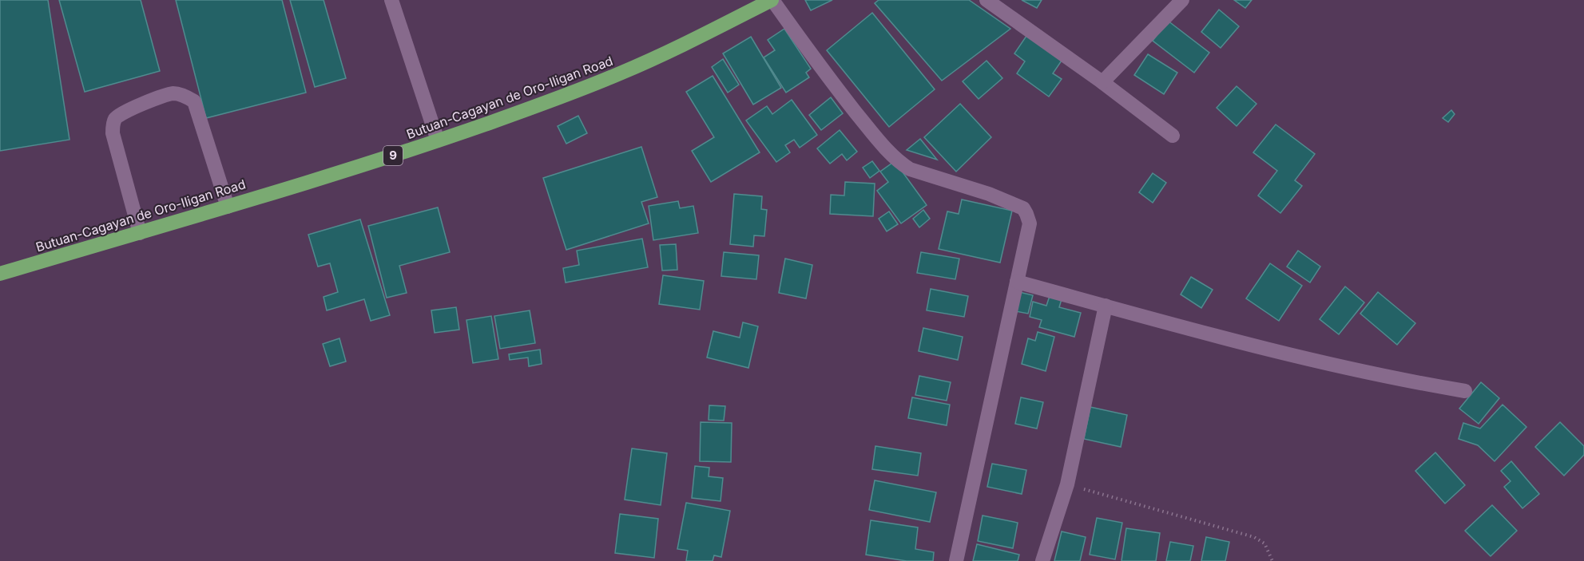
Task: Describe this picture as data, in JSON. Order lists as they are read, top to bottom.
{
  "streets": {
    "highway": ["Butuan-Cagayan de Oro-Iligan Road", "9"]
  }
}
